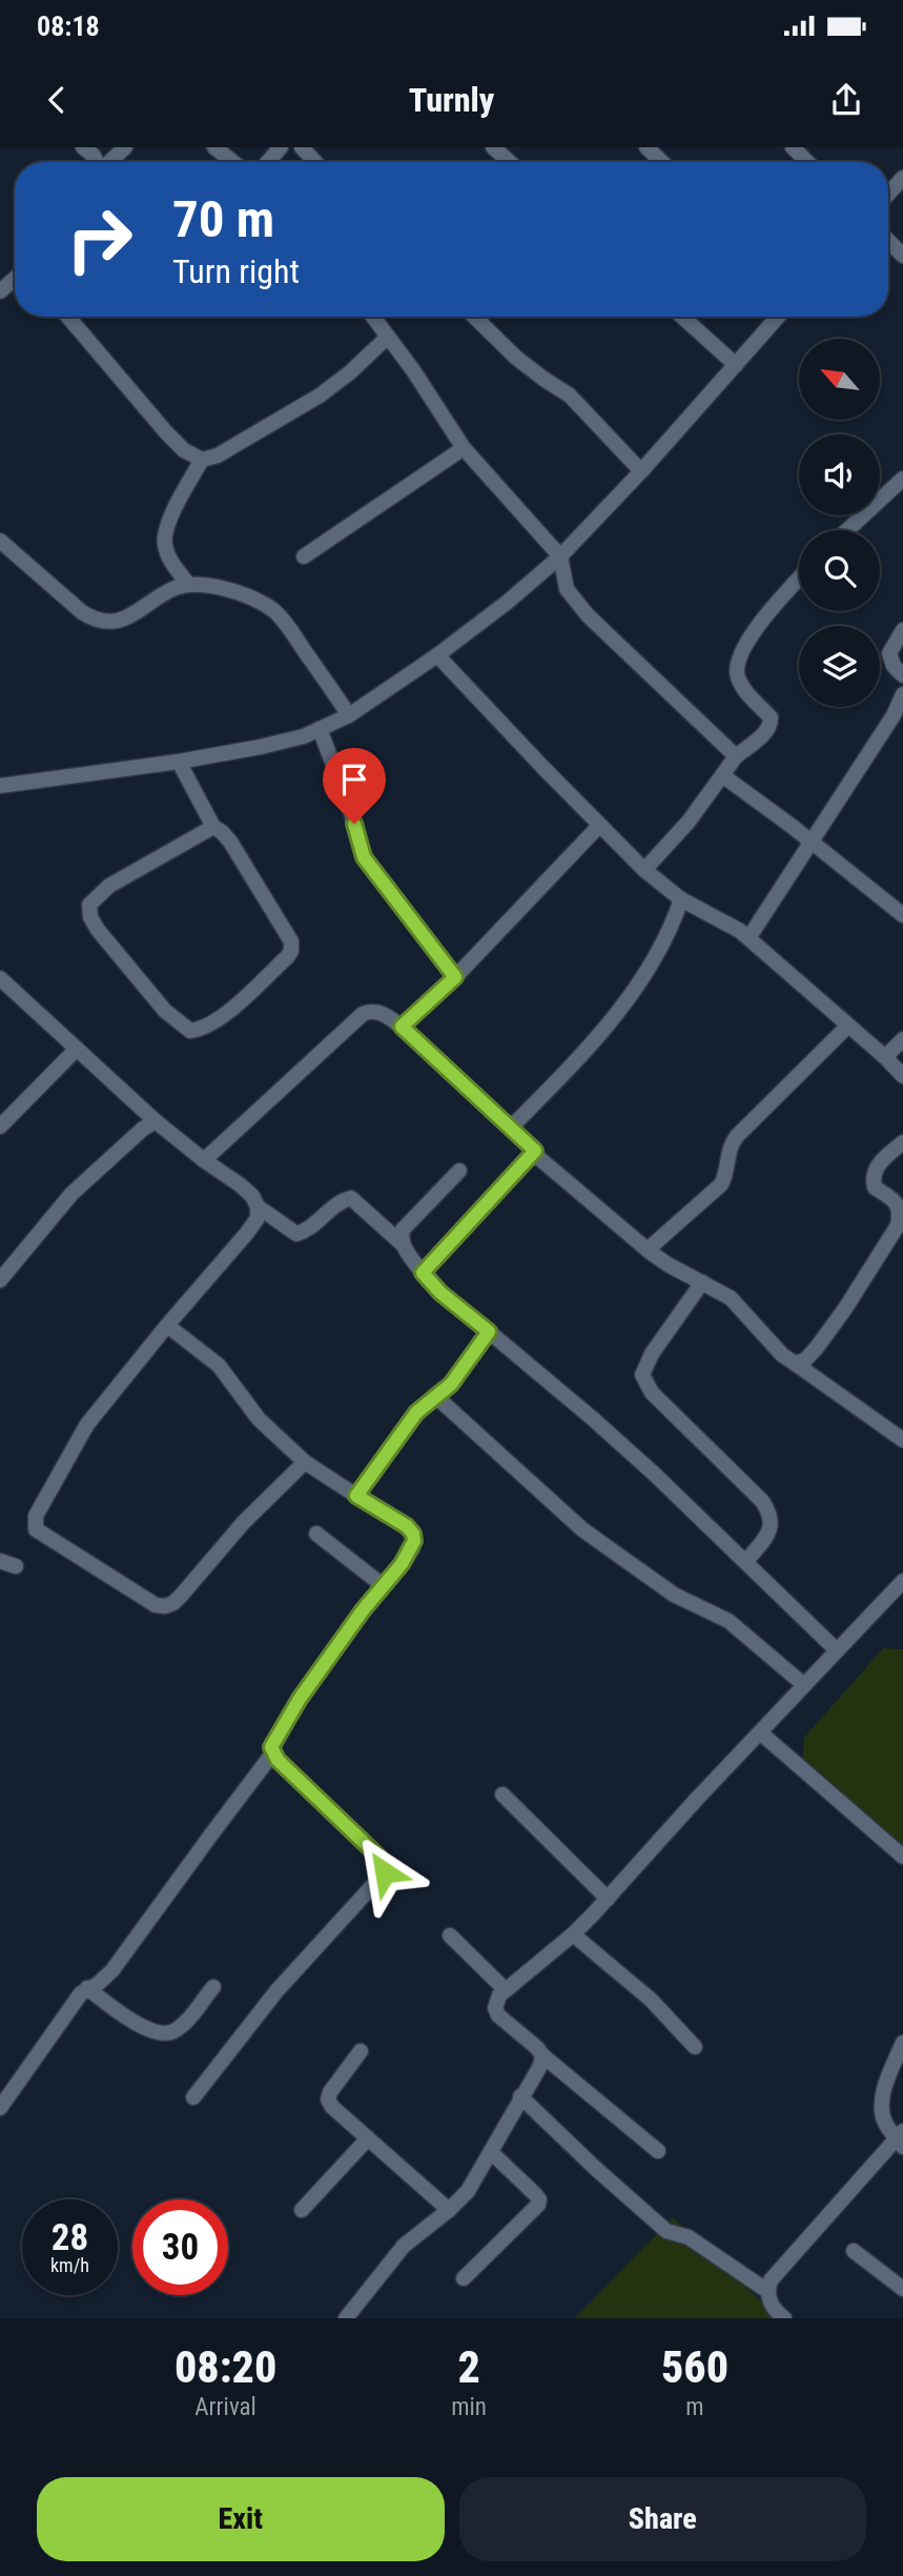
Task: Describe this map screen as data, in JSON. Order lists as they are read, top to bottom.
{
  "north": "top left",
  "page": {
    "status": "08:18",
    "header": "Turnly",
    "turn": ["70 m", "Turn right"],
    "speed": "28 km/h",
    "limit": "30",
    "eta": [
      "08:20",
      "Arrival",
      "2",
      "min",
      "560",
      "m"
    ],
    "buttons": ["Exit", "Share"]
  }
}
